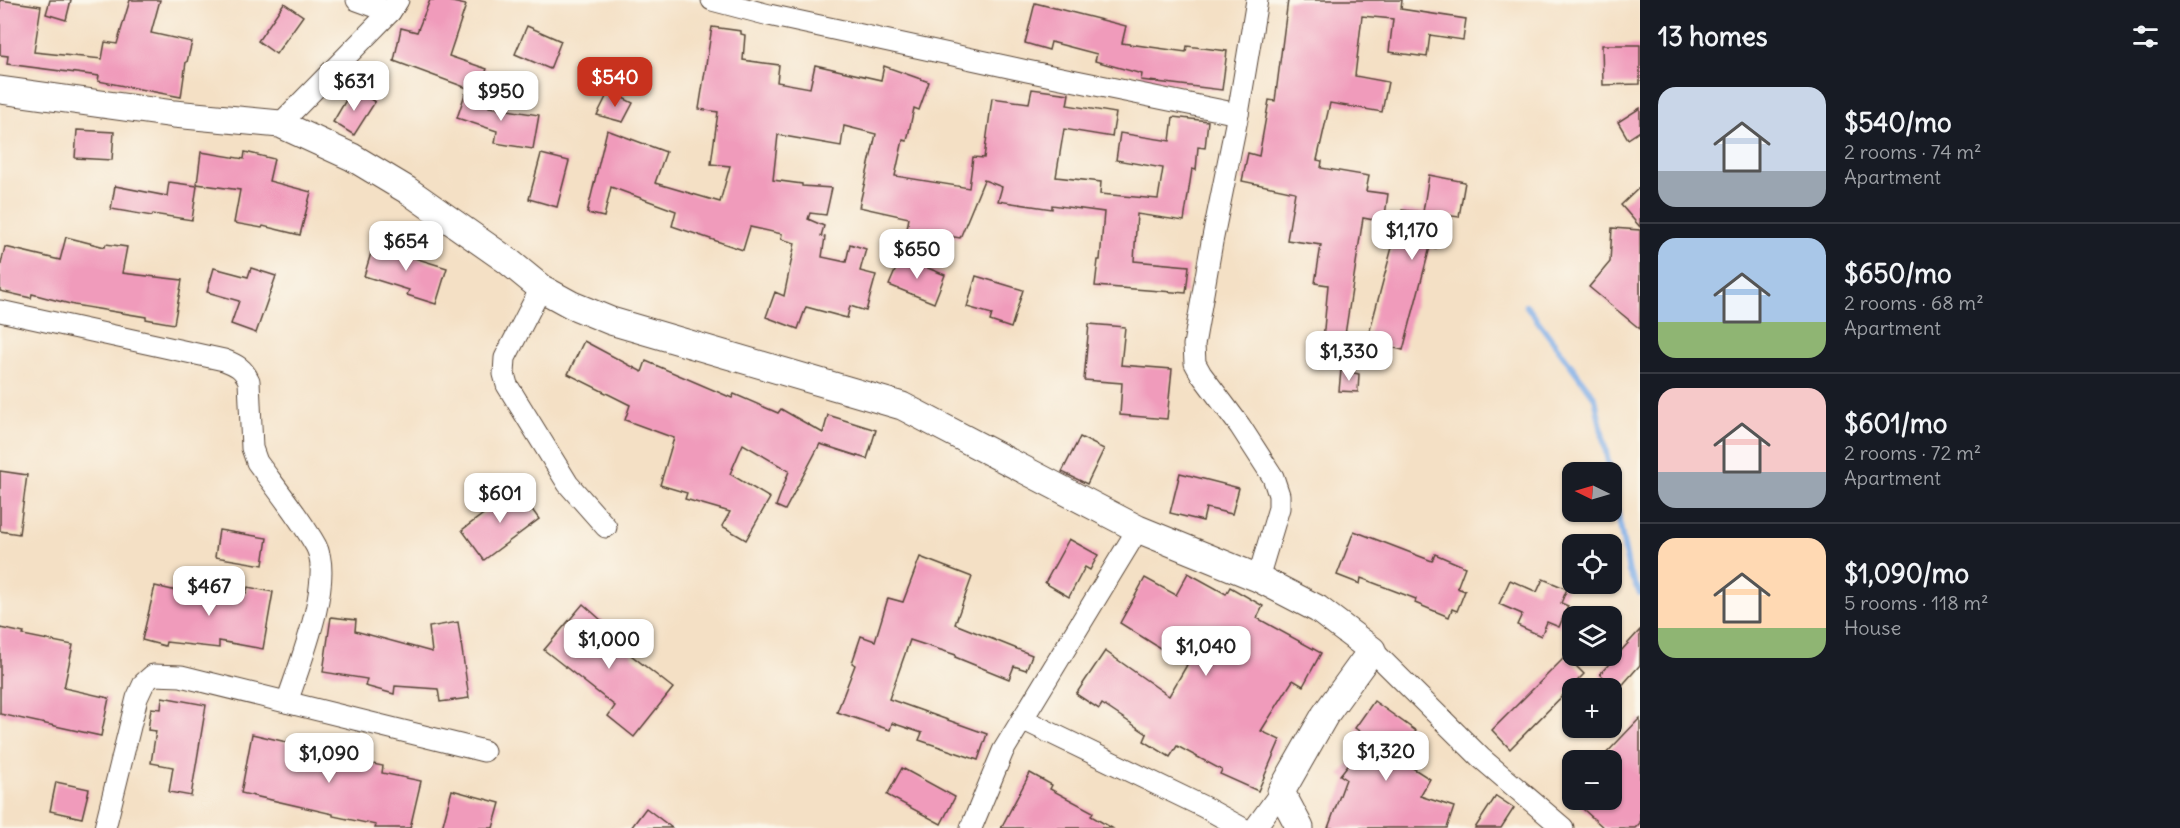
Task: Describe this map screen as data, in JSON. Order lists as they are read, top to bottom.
{
  "north": "left",
  "page": {
    "heading": "13 homes",
    "price": [
      "$540",
      "$631",
      "$950",
      "$1,170",
      "$654",
      "$650",
      "$1,330",
      "$601",
      "$467",
      "$1,000",
      "$1,040",
      "$1,320",
      "$1,090"
    ],
    "list": [
      {
        "name": "$540/mo",
        "note": "2 rooms · 74 m² · Apartment"
      },
      {
        "name": "$650/mo",
        "note": "2 rooms · 68 m² · Apartment"
      },
      {
        "name": "$601/mo",
        "note": "2 rooms · 72 m² · Apartment"
      },
      {
        "name": "$1,090/mo",
        "note": "5 rooms · 118 m² · House"
      }
    ],
    "map_buttons": ["+", "−"]
  }
}
